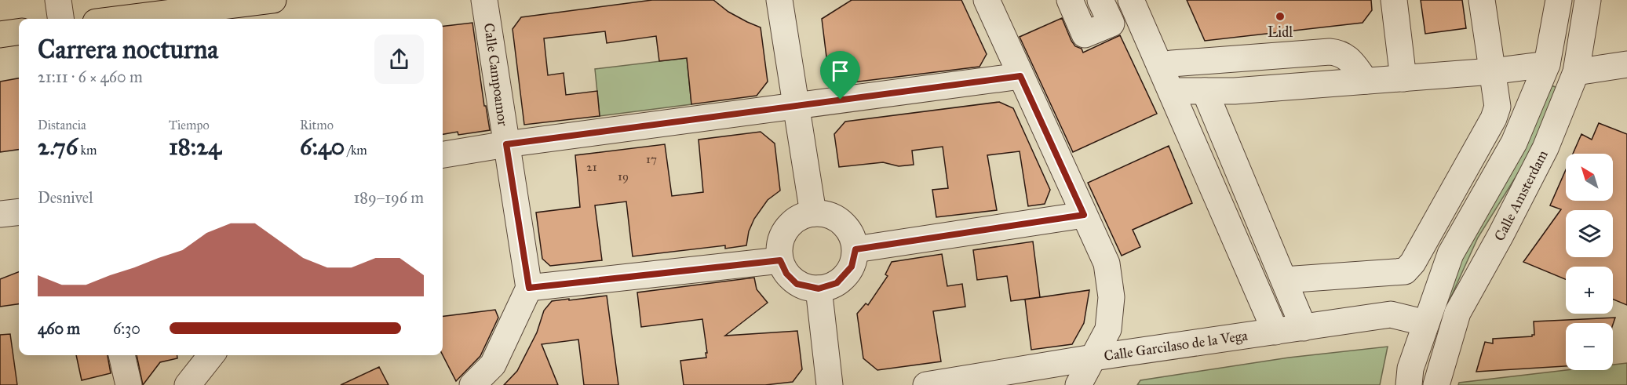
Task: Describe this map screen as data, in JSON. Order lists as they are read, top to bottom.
{
  "streets": {
    "street": ["Calle Campoamor", "Calle Amsterdam", "Calle Garcilaso de la Vega"]
  },
  "places": ["Lidl"],
  "house_numbers": ["17", "21", "19"],
  "north": "top left",
  "page": {
    "heading": ["Carrera nocturna", "21:11 · 6 × 460 m"],
    "stats": [
      ["Distancia", "2.76 km"],
      ["Tiempo", "18:24"],
      ["Ritmo", "6:40 /km"]
    ],
    "map_buttons": ["+", "−"],
    "chart": ["Desnivel", "189–196 m"],
    "list": [
      {
        "name": "460 m",
        "note": "6:30"
      }
    ]
  }
}
